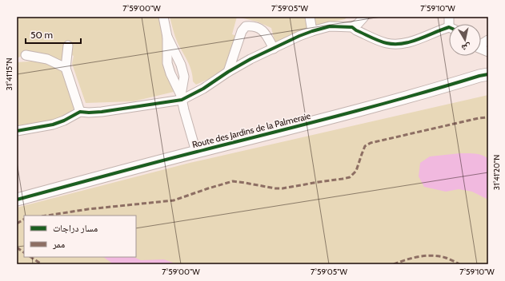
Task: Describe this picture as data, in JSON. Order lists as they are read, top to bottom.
{
  "streets": {
    "street": ["Route des Jardins de la Palmeraie"]
  },
  "legend": ["مسار دراجات", "ممر"],
  "scale_bar": "50 m",
  "north": "bottom",
  "coordinates": [
    "7°59'00\"W",
    "7°59'05\"W",
    "7°59'10\"W",
    "31°41'15\"N",
    "31°41'20\"N"
  ]
}
